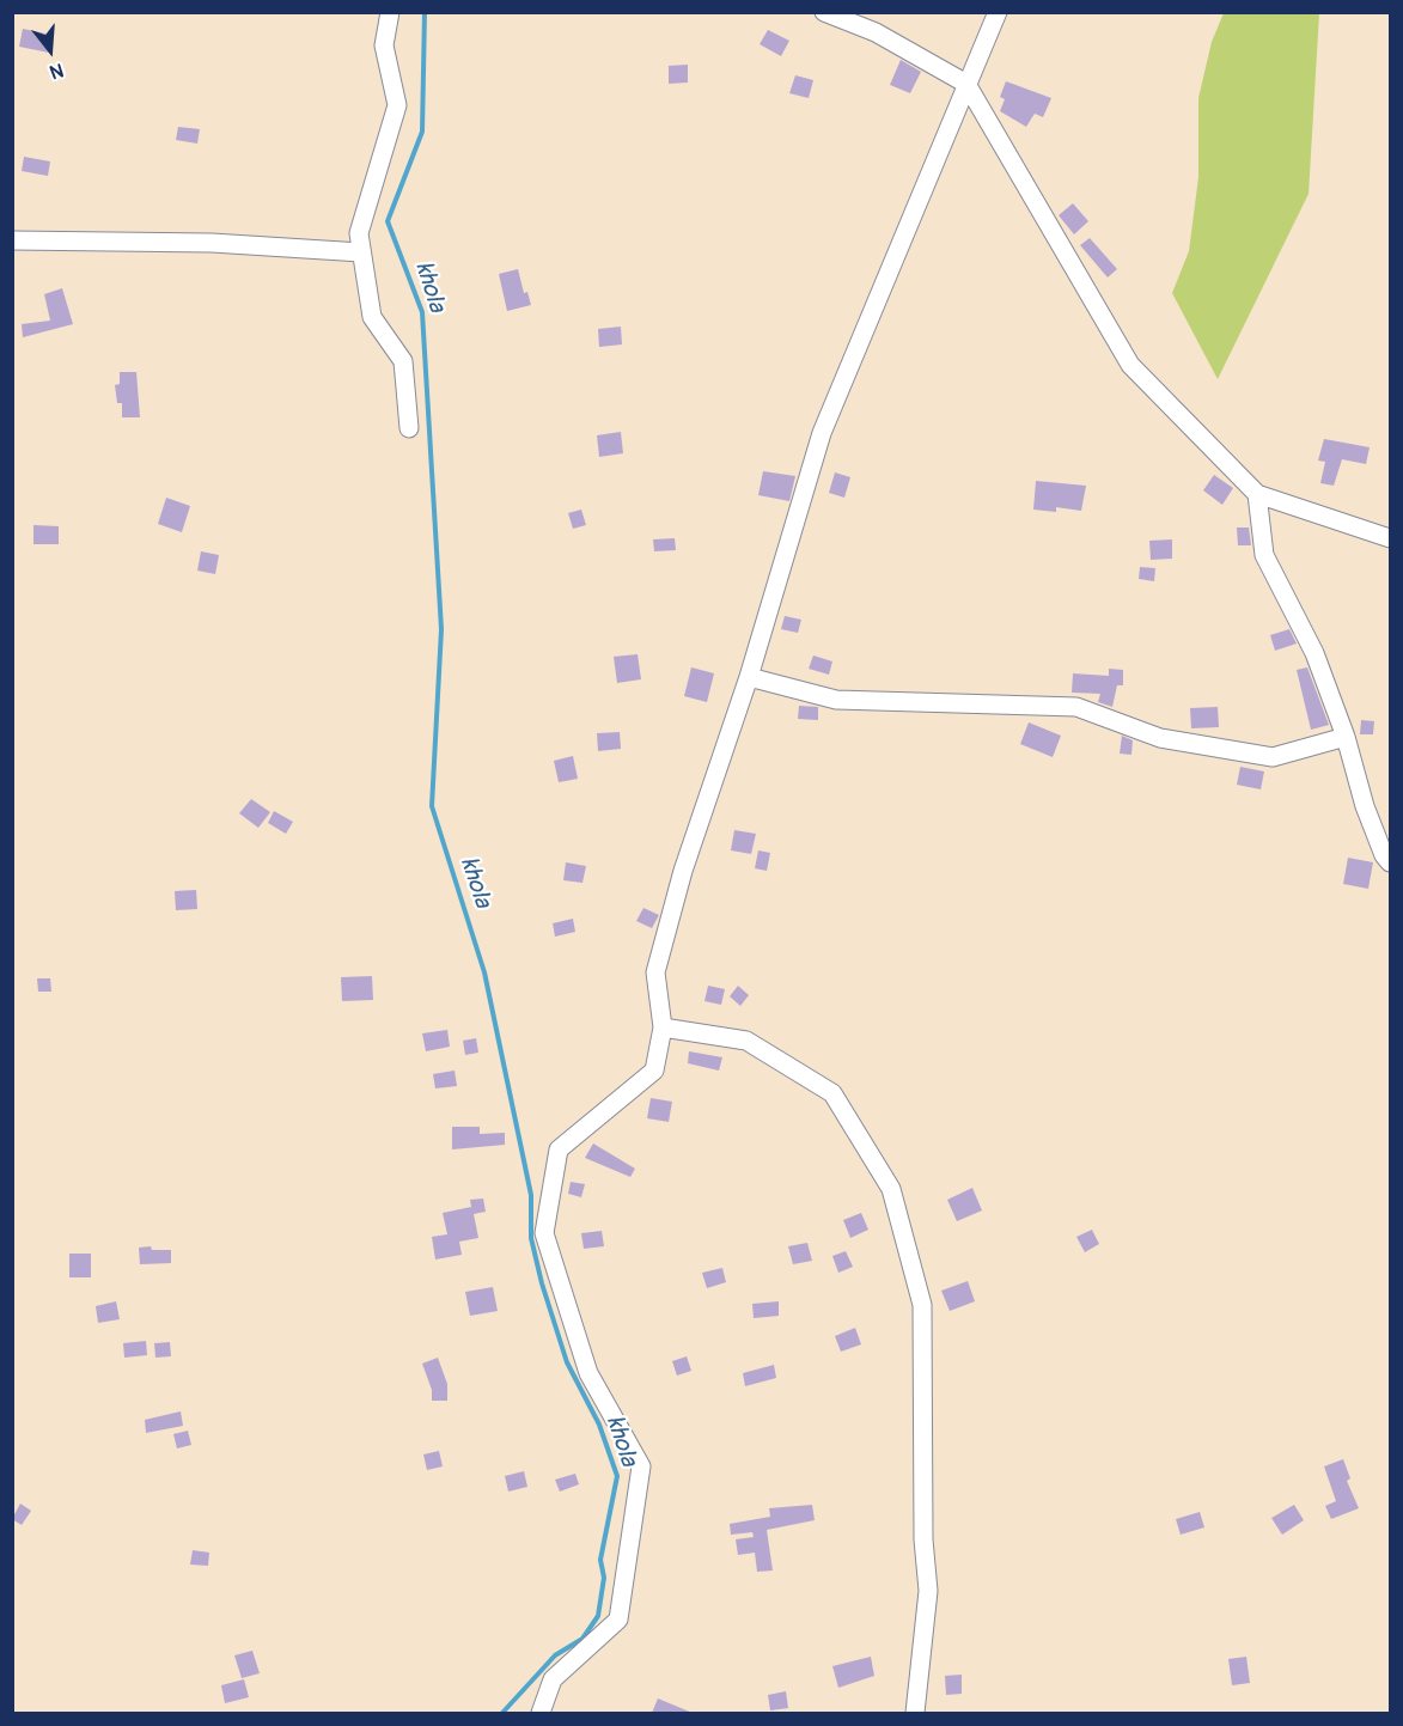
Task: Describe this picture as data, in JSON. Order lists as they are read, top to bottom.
{
  "water": ["khola"],
  "north": "bottom"
}
